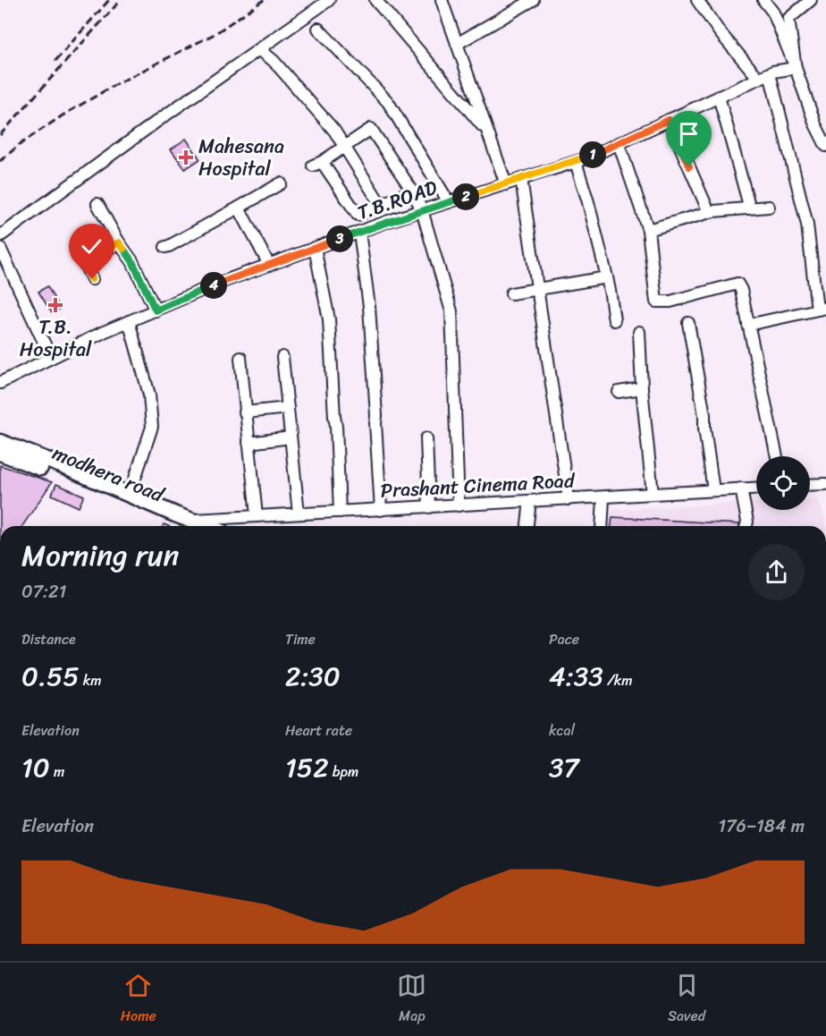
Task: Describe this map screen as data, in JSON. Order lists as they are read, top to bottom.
{
  "streets": {
    "main road": ["modhera road"],
    "street": ["T.B.ROAD", "Prashant Cinema Road"]
  },
  "places": {
    "health": ["Mahesana Hospital", "T.B. Hospital"]
  },
  "page": {
    "pins": [
      "1",
      "2",
      "3",
      "4"
    ],
    "heading": ["Morning run", "07:21"],
    "stats": [
      ["Distance", "0.55 km"],
      ["Time", "2:30"],
      ["Pace", "4:33 /km"],
      ["Elevation", "10 m"],
      ["Heart rate", "152 bpm"],
      ["kcal", "37"]
    ],
    "chart": ["Elevation", "176–184 m"],
    "tabs": ["Home", "Map", "Saved"]
  }
}
